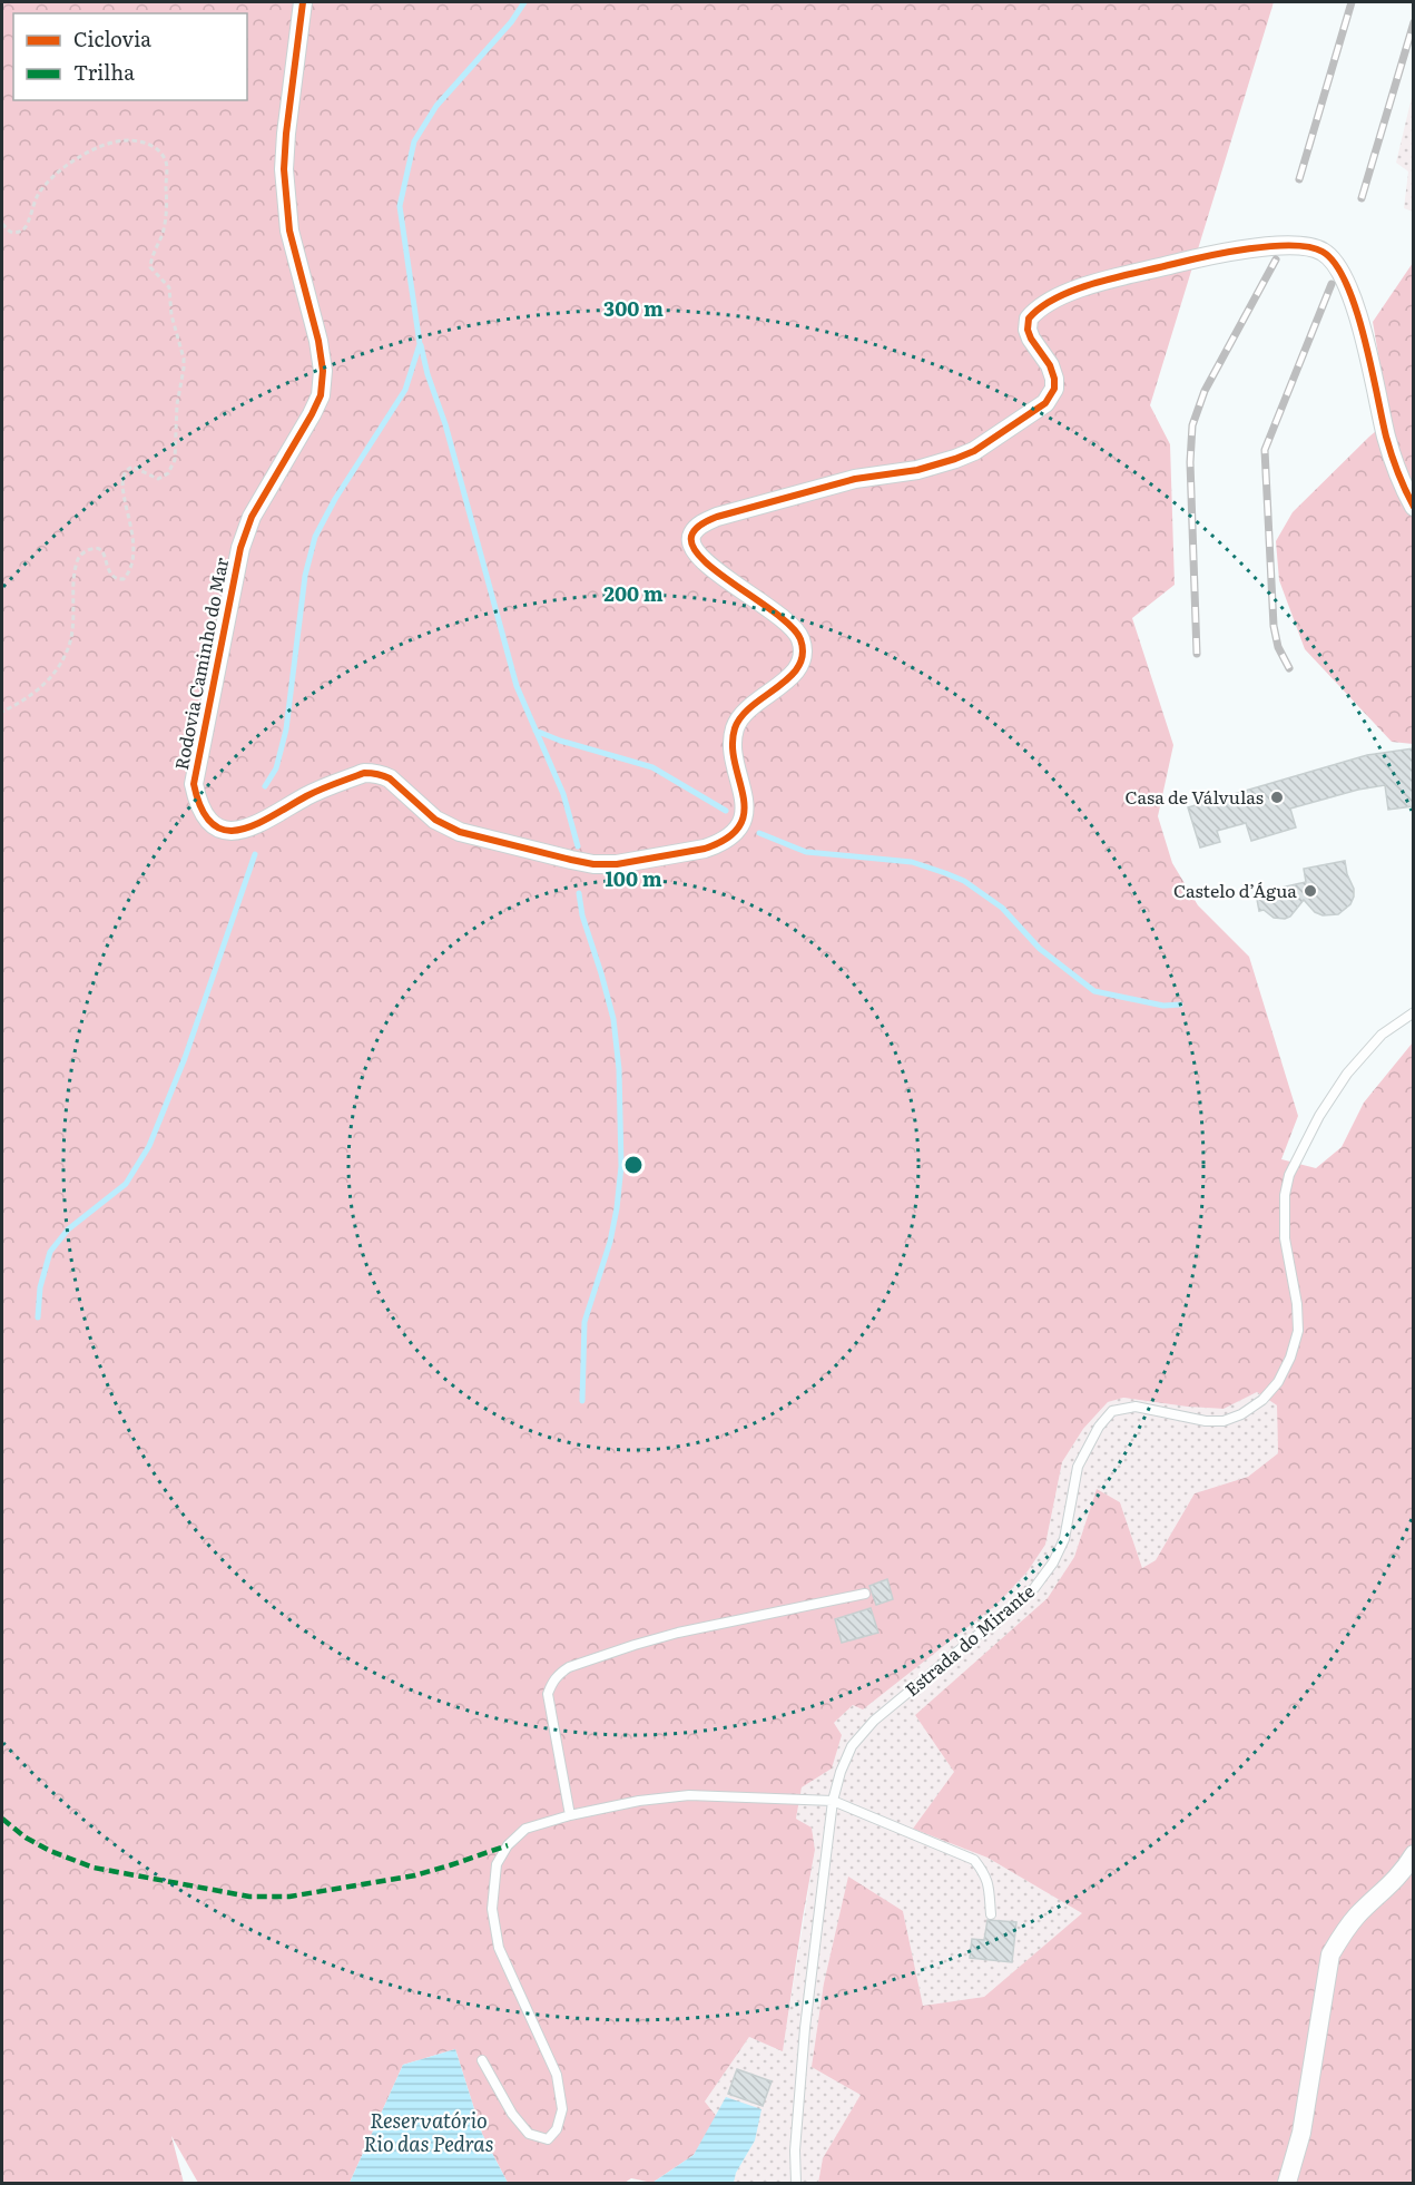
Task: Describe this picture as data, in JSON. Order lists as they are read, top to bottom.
{
  "streets": {
    "street": ["Rodovia Caminho do Mar"],
    "lane": ["Estrada do Mirante"]
  },
  "water": ["Reservatório Rio das Pedras"],
  "places": ["Casa de Válvulas", "Castelo d’Água"],
  "legend": ["Ciclovia", "Trilha"],
  "rings": ["300 m", "200 m", "100 m"]
}
